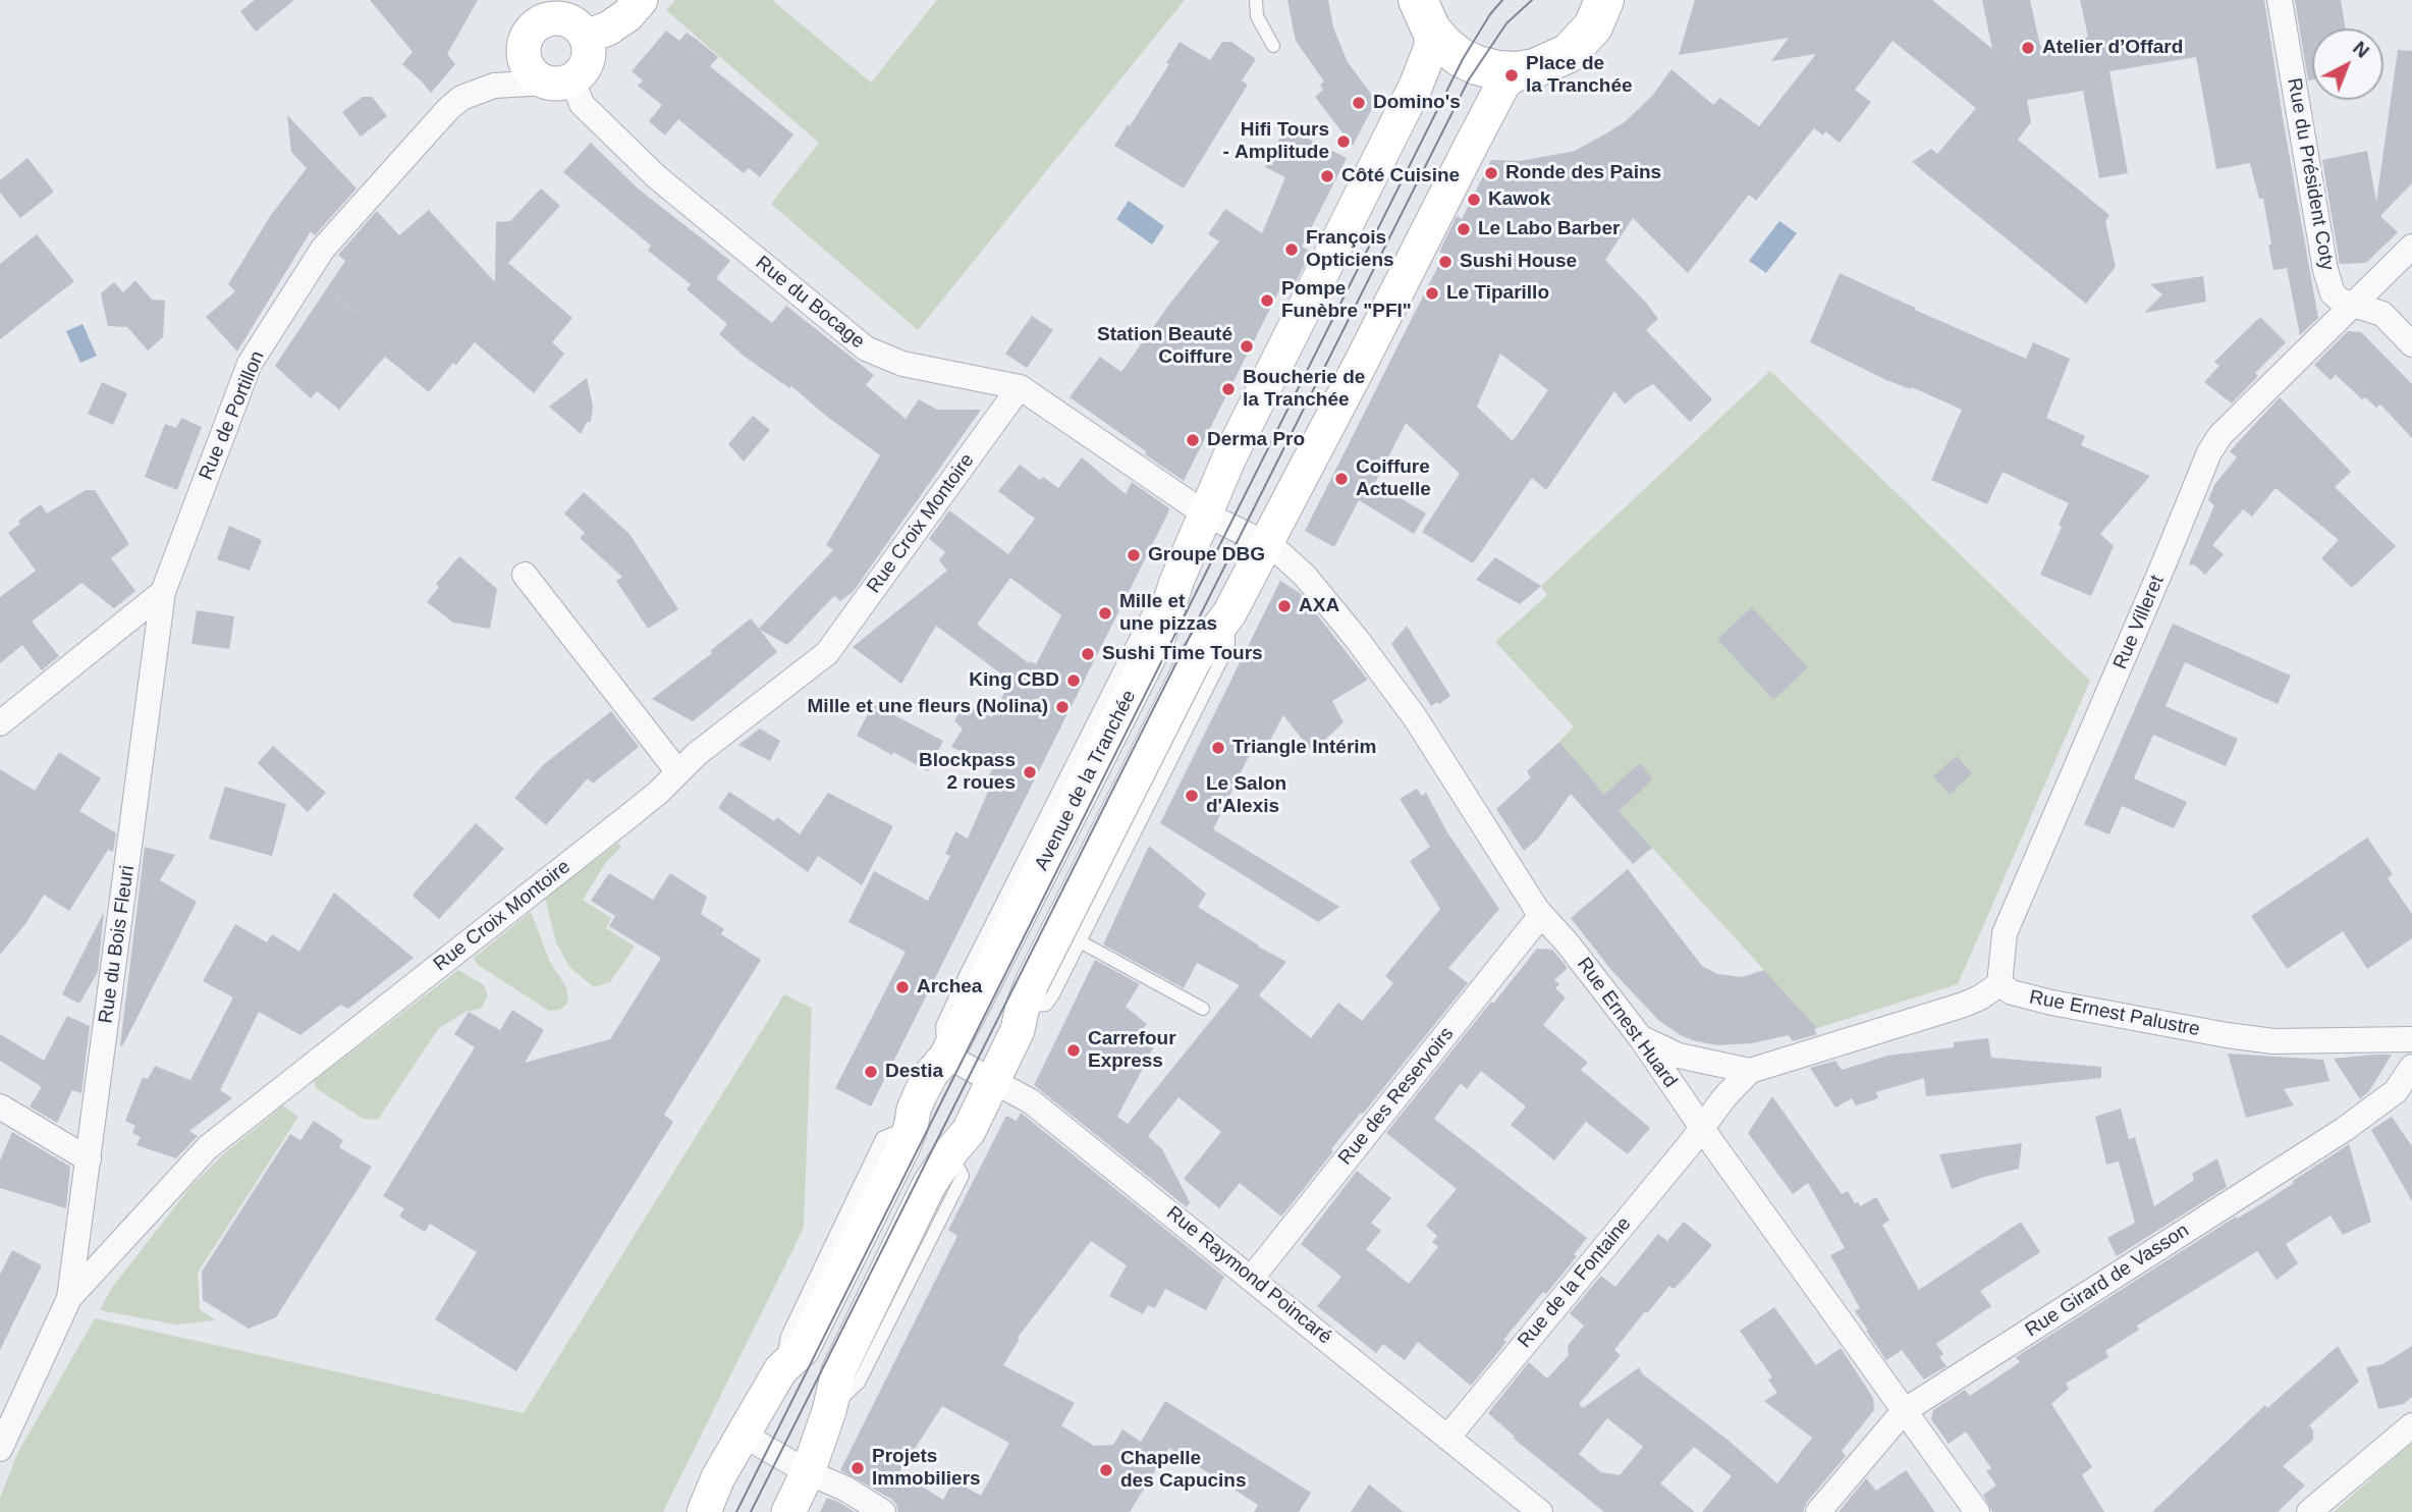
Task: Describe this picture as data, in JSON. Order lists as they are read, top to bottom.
{
  "streets": {
    "main road": ["Avenue de la Tranchée"],
    "street": [
      "Rue du Président Coty",
      "Rue du Bocage",
      "Rue de Portillon",
      "Rue Croix Montoire",
      "Rue Villeret",
      "Rue du Bois Fleuri",
      "Rue Ernest Palustre",
      "Rue Ernest Huard",
      "Rue des Reservoirs",
      "Rue Raymond Poincaré",
      "Rue Girard de Vasson",
      "Rue de la Fontaine"
    ]
  },
  "crossings": [
    ["Rue du Président Coty", "Rue Villeret"],
    ["Rue du Bocage", "Rue de Portillon"],
    ["Rue du Bocage", "Rue Croix Montoire"],
    ["Rue du Bocage", "Avenue de la Tranchée"],
    ["Rue du Bocage", "Rue Ernest Huard"],
    ["Rue de Portillon", "Rue du Bois Fleuri"],
    ["Rue Croix Montoire", "Rue du Bois Fleuri"],
    ["Rue Villeret", "Rue Ernest Palustre"],
    ["Avenue de la Tranchée", "Rue Raymond Poincaré"],
    ["Rue Ernest Huard", "Rue des Reservoirs"],
    ["Rue Ernest Huard", "Rue Girard de Vasson"],
    ["Rue Ernest Huard", "Rue de la Fontaine"],
    ["Rue des Reservoirs", "Rue Raymond Poincaré"],
    ["Rue Raymond Poincaré", "Rue de la Fontaine"]
  ],
  "places": [
    "Atelier d’Offard",
    "Place de la Tranchée",
    "Domino's",
    "Hifi Tours - Amplitude",
    "Ronde des Pains",
    "Côté Cuisine",
    "Kawok",
    "Le Labo Barber",
    "François Opticiens",
    "Sushi House",
    "Le Tiparillo",
    "Pompe Funèbre \"PFI\"",
    "Station Beauté Coiffure",
    "Boucherie de la Tranchée",
    "Derma Pro",
    "Coiffure Actuelle",
    "Groupe DBG",
    "AXA",
    "Mille et une pizzas",
    "Sushi Time Tours",
    "King CBD",
    "Mille et une fleurs (Nolina)",
    "Triangle Intérim",
    "Blockpass 2 roues",
    "Le Salon d'Alexis",
    "Archea",
    "Carrefour Express",
    "Destia",
    "Projets Immobiliers",
    "Chapelle des Capucins"
  ],
  "north": "top right"
}
